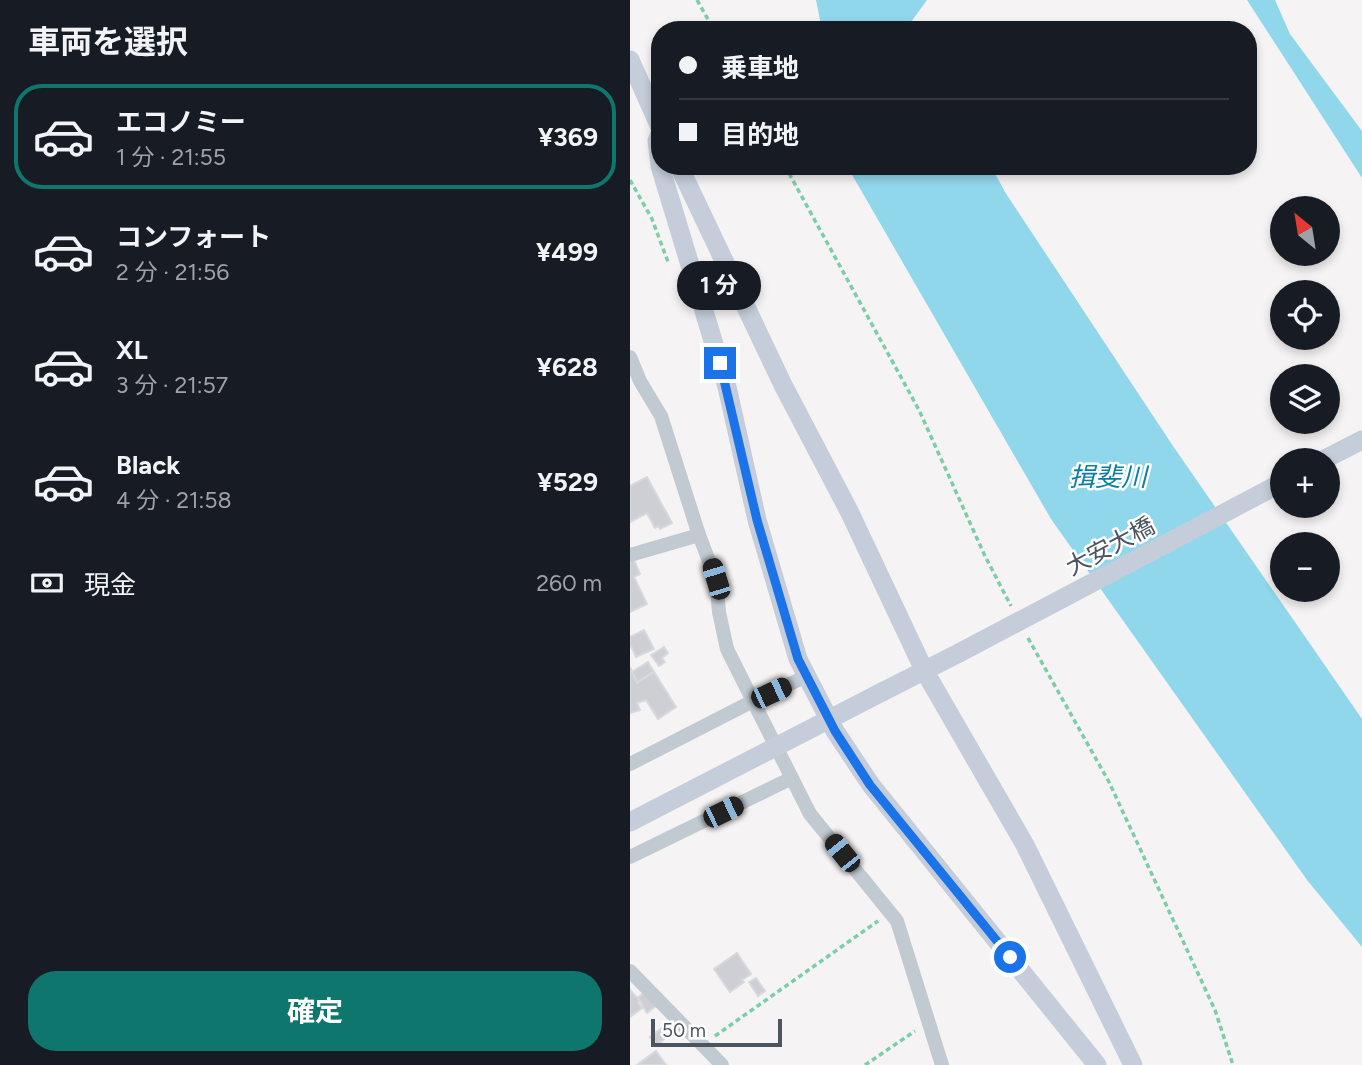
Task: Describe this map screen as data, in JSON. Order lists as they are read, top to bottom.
{
  "streets": {
    "main road": ["大安大橋"]
  },
  "water": ["揖斐川"],
  "scale_bar": "50 m",
  "north": "top left",
  "page": {
    "heading": "車両を選択",
    "banner": ["乗車地", "目的地"],
    "list": [
      {
        "name": "エコノミー",
        "note": "1 分 · 21:55",
        "value": "¥369"
      },
      {
        "name": "コンフォート",
        "note": "2 分 · 21:56",
        "value": "¥499"
      },
      {
        "name": "XL",
        "note": "3 分 · 21:57",
        "value": "¥628"
      },
      {
        "name": "Black",
        "note": "4 分 · 21:58",
        "value": "¥529"
      }
    ],
    "map_buttons": ["+", "−"],
    "bubble": "1 分",
    "pay": ["現金", "260 m"],
    "buttons": "確定",
    "scale": "50 m"
  }
}
